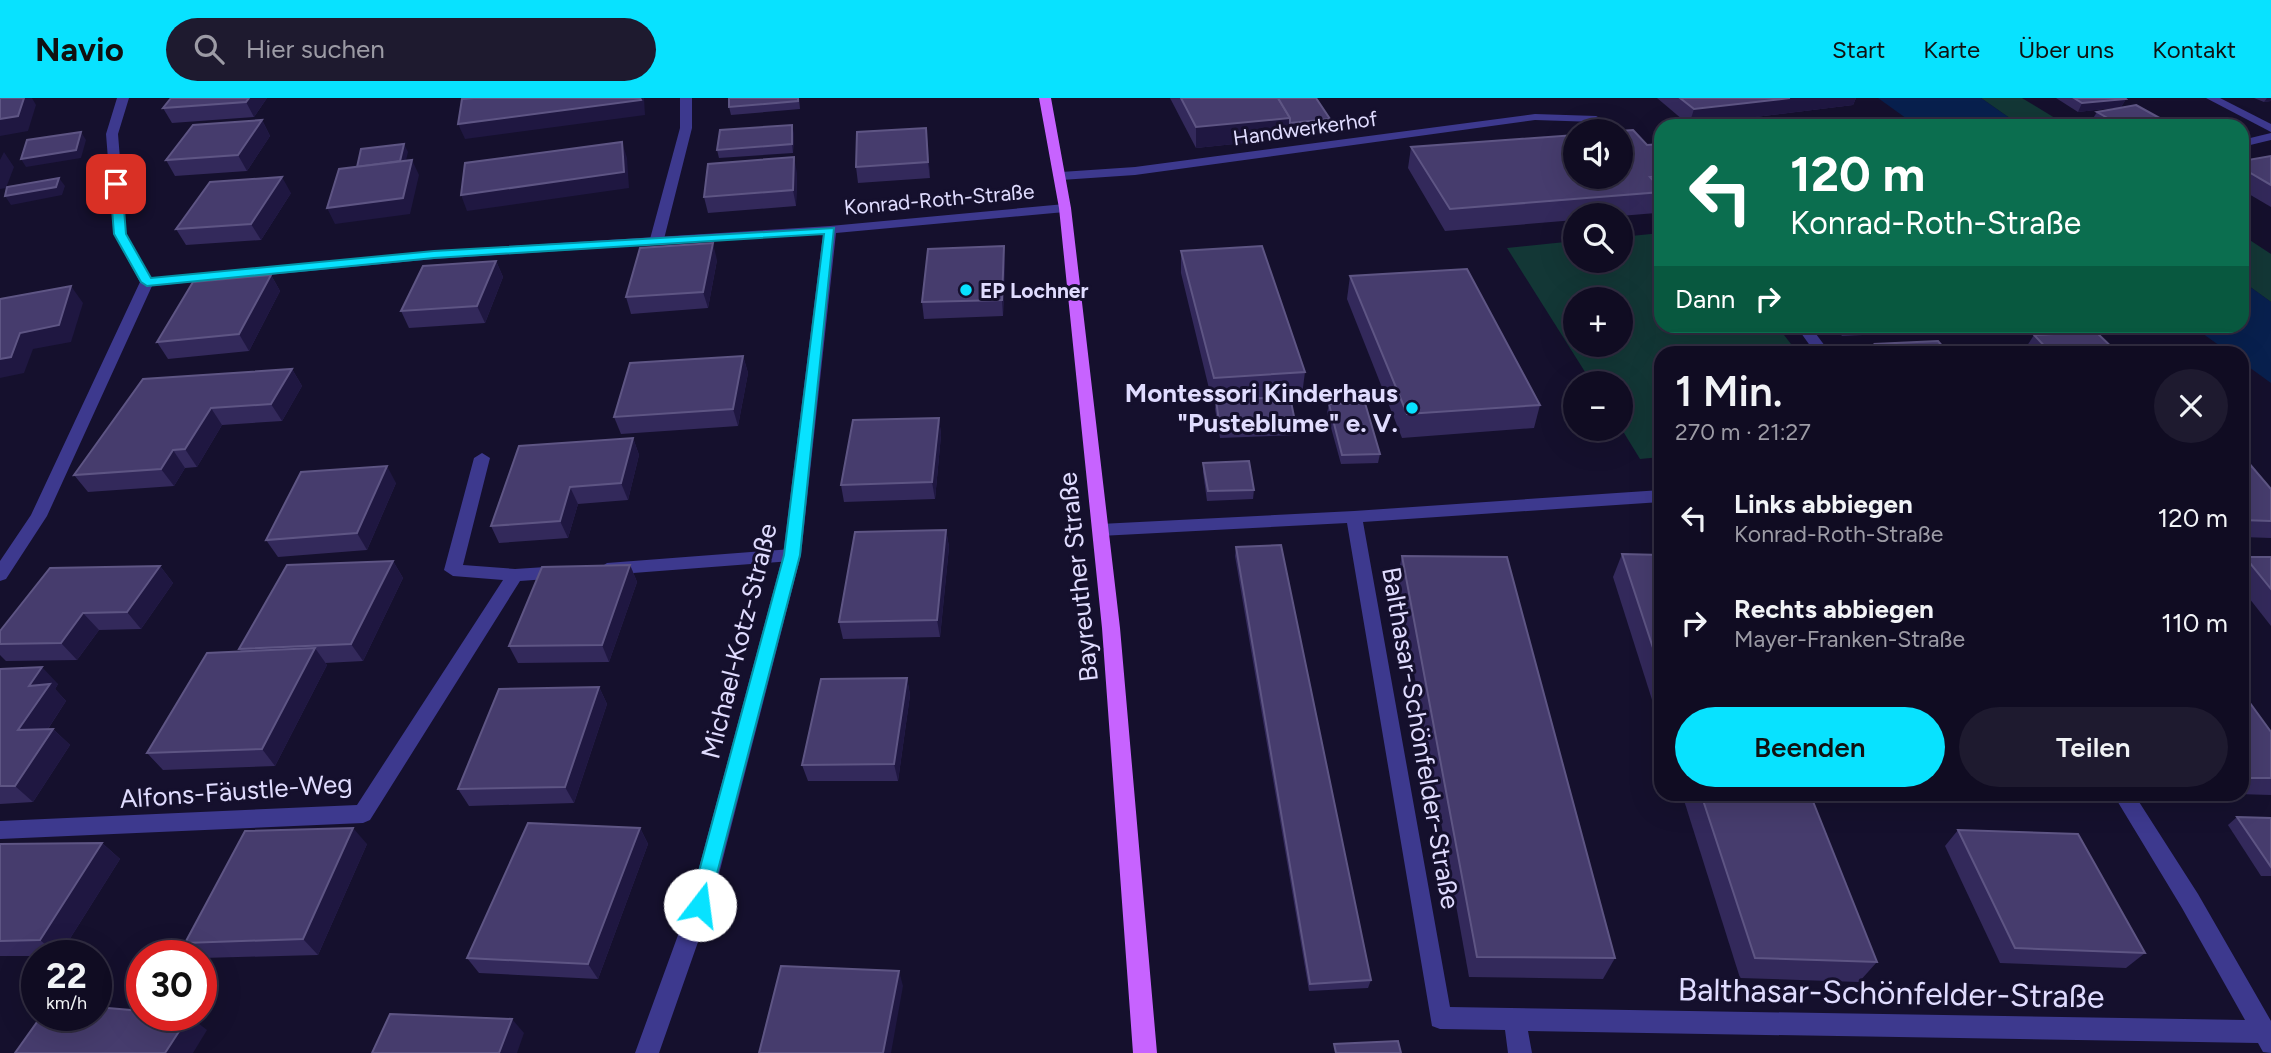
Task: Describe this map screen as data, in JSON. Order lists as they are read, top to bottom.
{
  "streets": {
    "main road": ["Bayreuther Straße"],
    "street": [
      "Handwerkerhof",
      "Konrad-Roth-Straße",
      "Michael-Kotz-Straße",
      "Balthasar-Schönfelder-Straße",
      "Alfons-Fäustle-Weg"
    ]
  },
  "crossings": [
    ["Handwerkerhof", "Bayreuther Straße"],
    ["Konrad-Roth-Straße", "Bayreuther Straße"],
    ["Konrad-Roth-Straße", "Michael-Kotz-Straße"]
  ],
  "places": ["EP Lochner", "Montessori Kinderhaus \"Pusteblume\" e. V."],
  "page": {
    "header": "Navio",
    "search": "Hier suchen",
    "nav": [
      "Start",
      "Karte",
      "Über uns",
      "Kontakt"
    ],
    "map_buttons": ["+", "−"],
    "turn": ["120 m", "Konrad-Roth-Straße"],
    "then": "Dann",
    "heading": ["1 Min.", "270 m · 21:27"],
    "list": [
      {
        "name": "Links abbiegen",
        "note": "Konrad-Roth-Straße",
        "value": "120 m"
      },
      {
        "name": "Rechts abbiegen",
        "note": "Mayer-Franken-Straße",
        "value": "110 m"
      }
    ],
    "buttons": ["Beenden", "Teilen"],
    "speed": "22 km/h",
    "limit": "30"
  }
}
